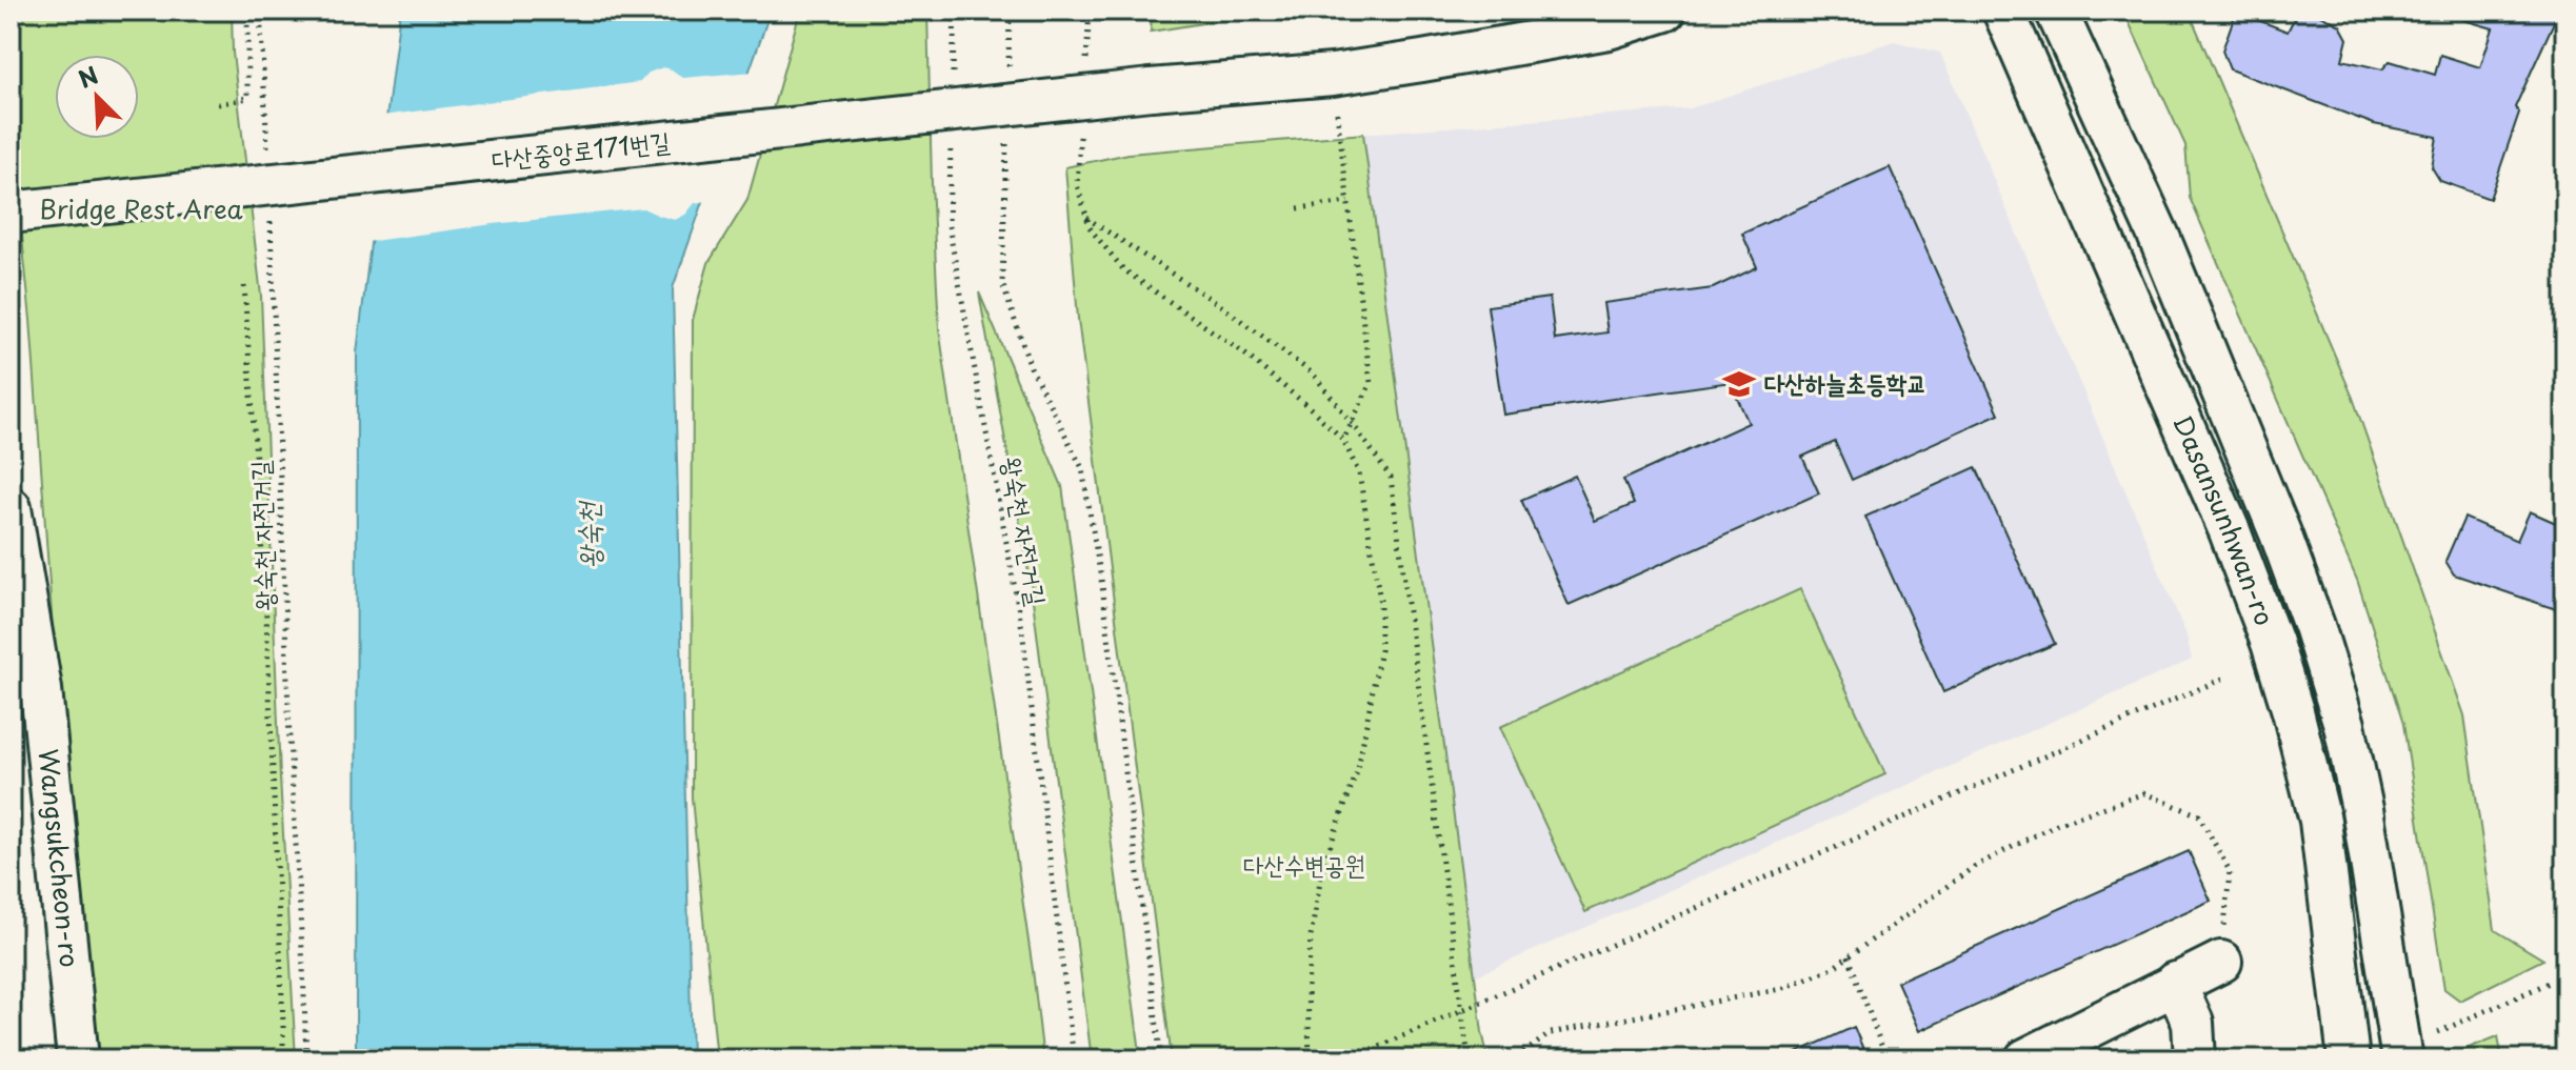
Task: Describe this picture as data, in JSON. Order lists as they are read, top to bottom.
{
  "streets": {
    "street": ["다산중앙로171번길", "Dasansunhwan-ro", "Wangsukcheon-ro"],
    "path": ["왕숙천 자전거길"]
  },
  "water": ["왕숙천"],
  "parks": ["Bridge Rest Area", "다산수변공원"],
  "places": {
    "school or university": ["다산하늘초등학교"]
  },
  "north": "top left"
}
